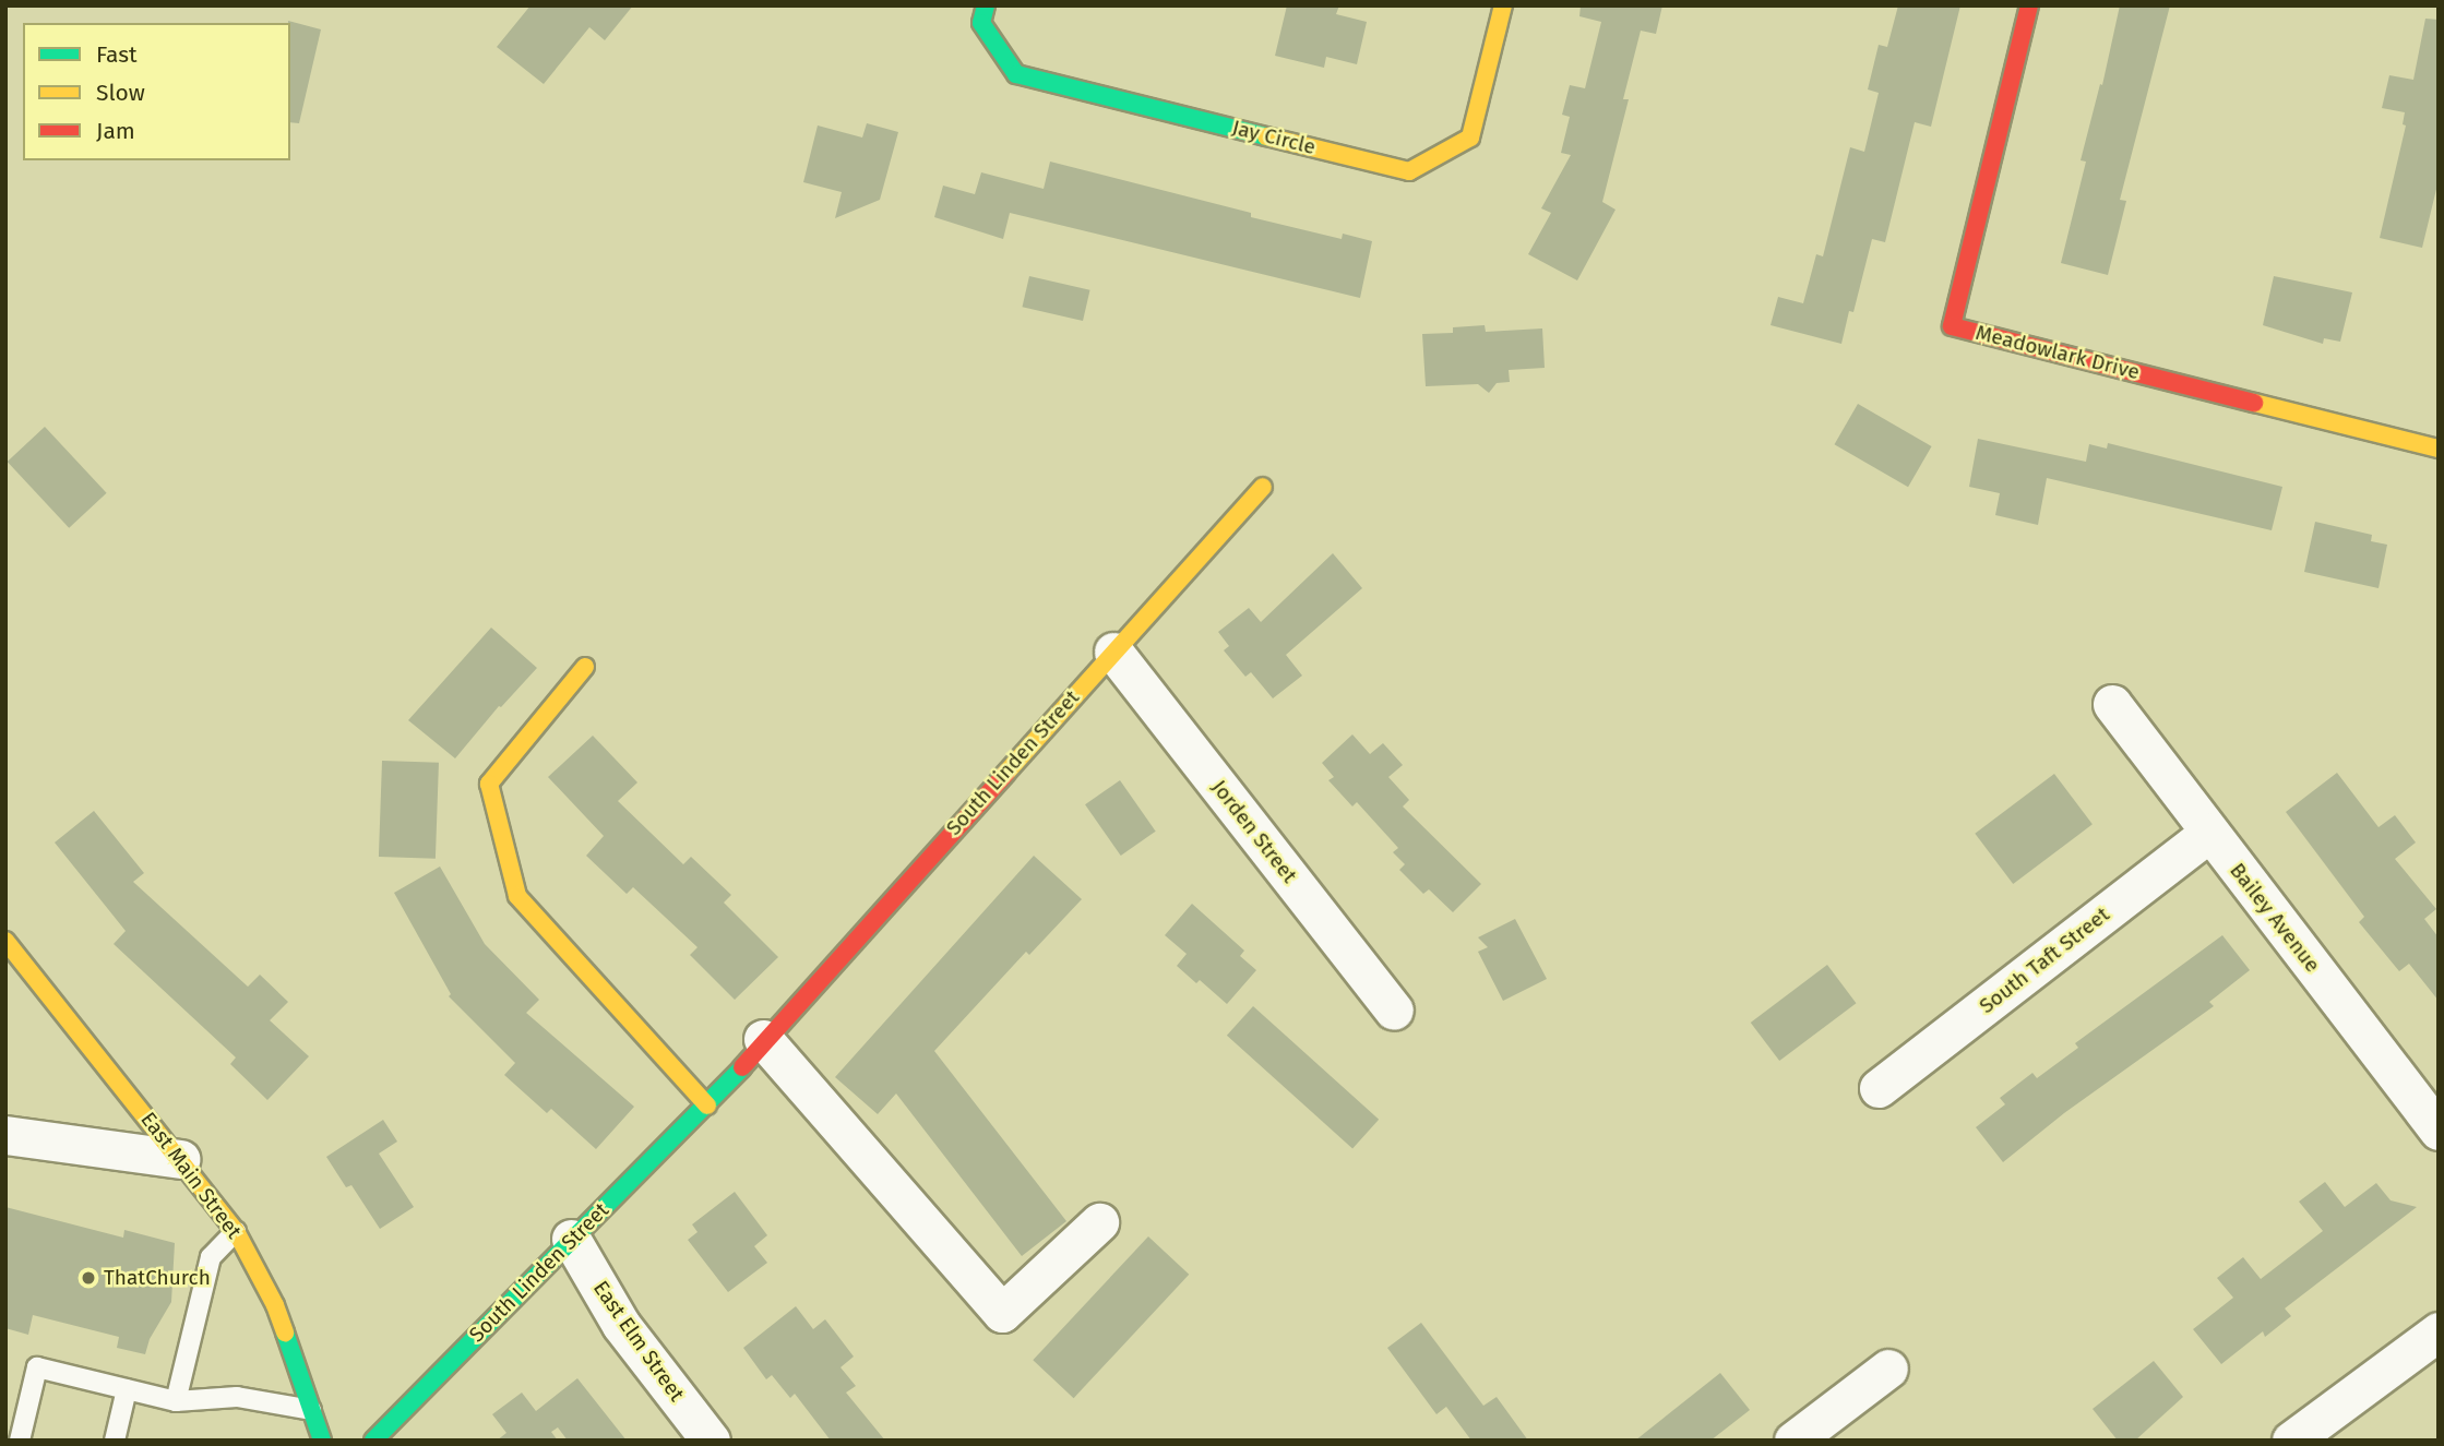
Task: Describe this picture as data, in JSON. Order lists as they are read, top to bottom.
{
  "streets": {
    "street": [
      "Jay Circle",
      "Meadowlark Drive",
      "South Linden Street",
      "Jorden Street",
      "Bailey Avenue",
      "South Taft Street",
      "East Main Street",
      "East Elm Street"
    ]
  },
  "crossings": [
    ["South Linden Street", "Jorden Street"],
    ["South Linden Street", "East Elm Street"],
    ["Bailey Avenue", "South Taft Street"]
  ],
  "places": ["ThatChurch"],
  "legend": ["Fast", "Slow", "Jam"]
}
